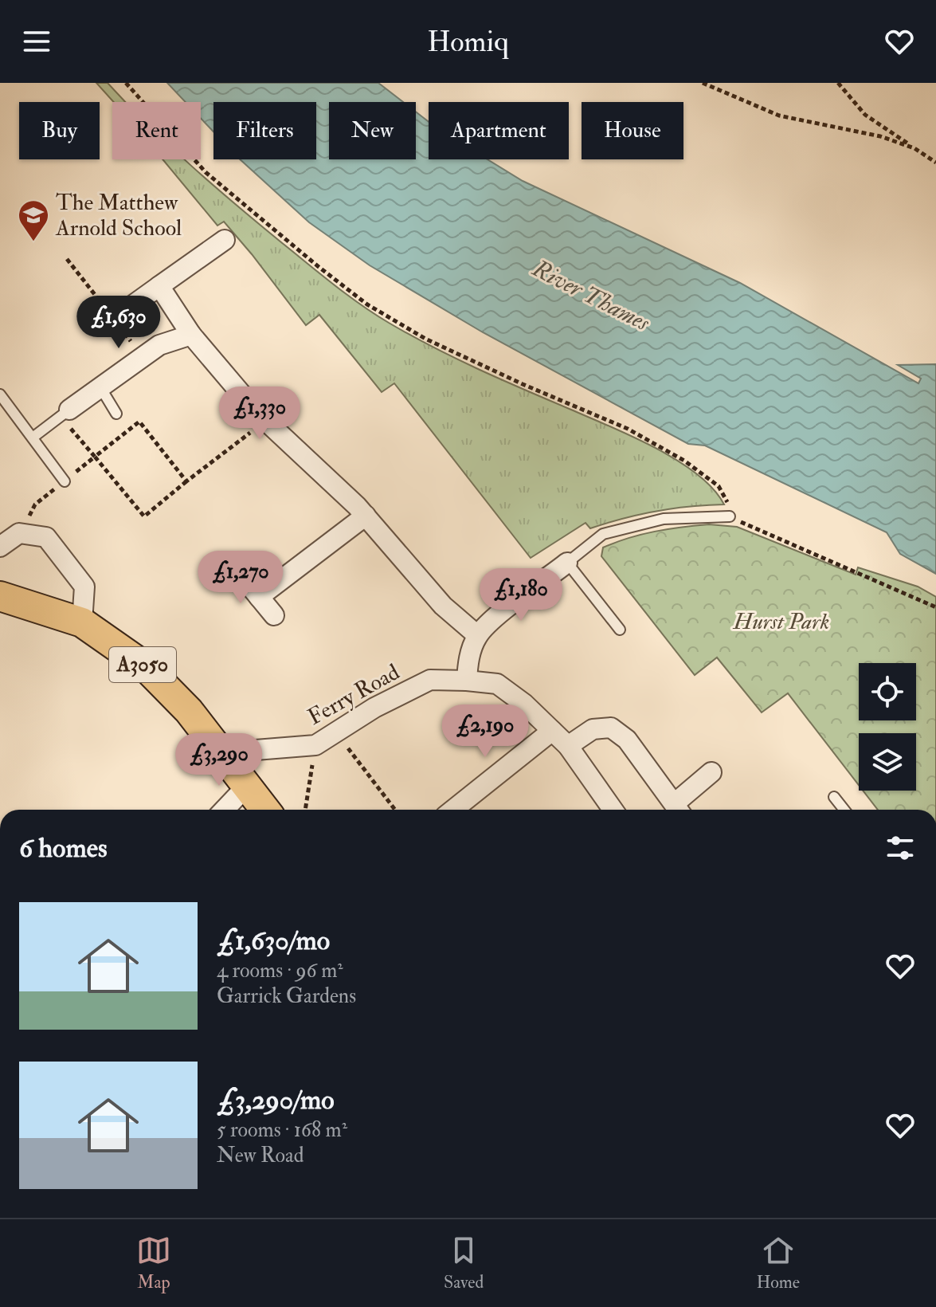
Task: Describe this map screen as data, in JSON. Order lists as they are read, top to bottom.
{
  "streets": {
    "main road": ["A3050"],
    "street": ["Ferry Road"]
  },
  "crossings": [
    ["A3050", "Ferry Road"]
  ],
  "water": ["River Thames"],
  "parks": ["Hurst Park"],
  "places": {
    "school or university": ["The Matthew Arnold School"]
  },
  "page": {
    "header": "Homiq",
    "chip": [
      "Buy",
      "Rent",
      "Filters",
      "New",
      "Apartment",
      "House"
    ],
    "price": [
      "£1,630",
      "£1,330",
      "£1,270",
      "£1,180",
      "£2,190",
      "£3,290"
    ],
    "heading": "6 homes",
    "list": [
      {
        "name": "£1,630/mo",
        "note": "4 rooms · 96 m² · Garrick Gardens"
      },
      {
        "name": "£3,290/mo",
        "note": "5 rooms · 168 m² · New Road"
      }
    ],
    "tabs": ["Map", "Saved", "Home"]
  }
}
